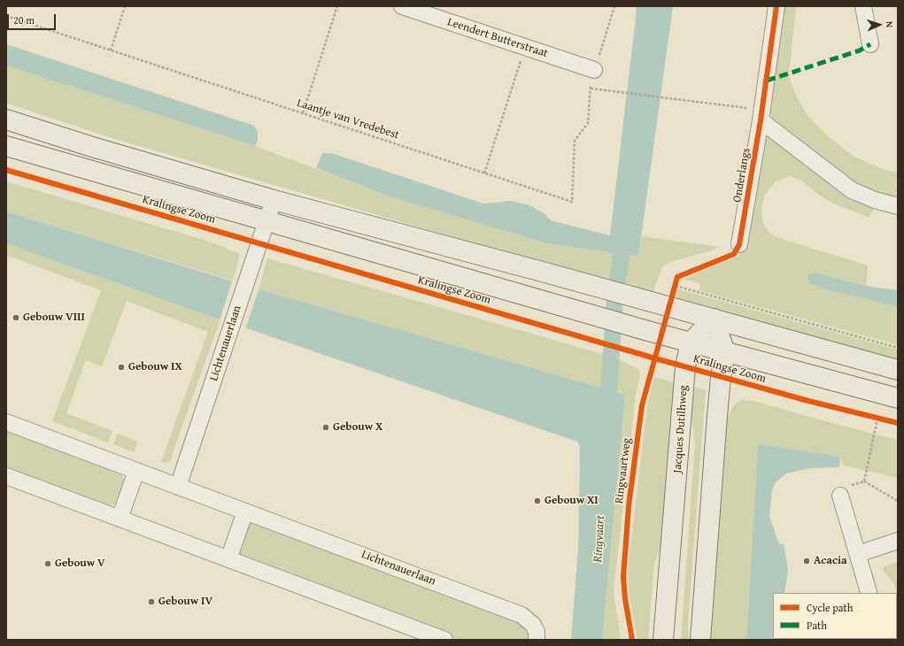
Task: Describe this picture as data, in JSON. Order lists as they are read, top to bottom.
{
  "streets": {
    "main road": ["Kralingse Zoom", "Jacques Dutilhweg"],
    "street": ["Leendert Butterstraat", "Onderlangs", "Lichtenauerlaan"],
    "path": ["Laantje van Vredebest"],
    "cycle path": ["Ringvaartweg"]
  },
  "crossings": [
    ["Kralingse Zoom", "Lichtenauerlaan"],
    ["Kralingse Zoom", "Jacques Dutilhweg"]
  ],
  "water": ["Ringvaart"],
  "places": [
    "Gebouw VIII",
    "Gebouw IX",
    "Gebouw X",
    "Gebouw XI",
    "Acacia",
    "Gebouw V",
    "Gebouw IV"
  ],
  "legend": ["Cycle path", "Path"],
  "scale_bar": "20 m",
  "north": "right"
}
